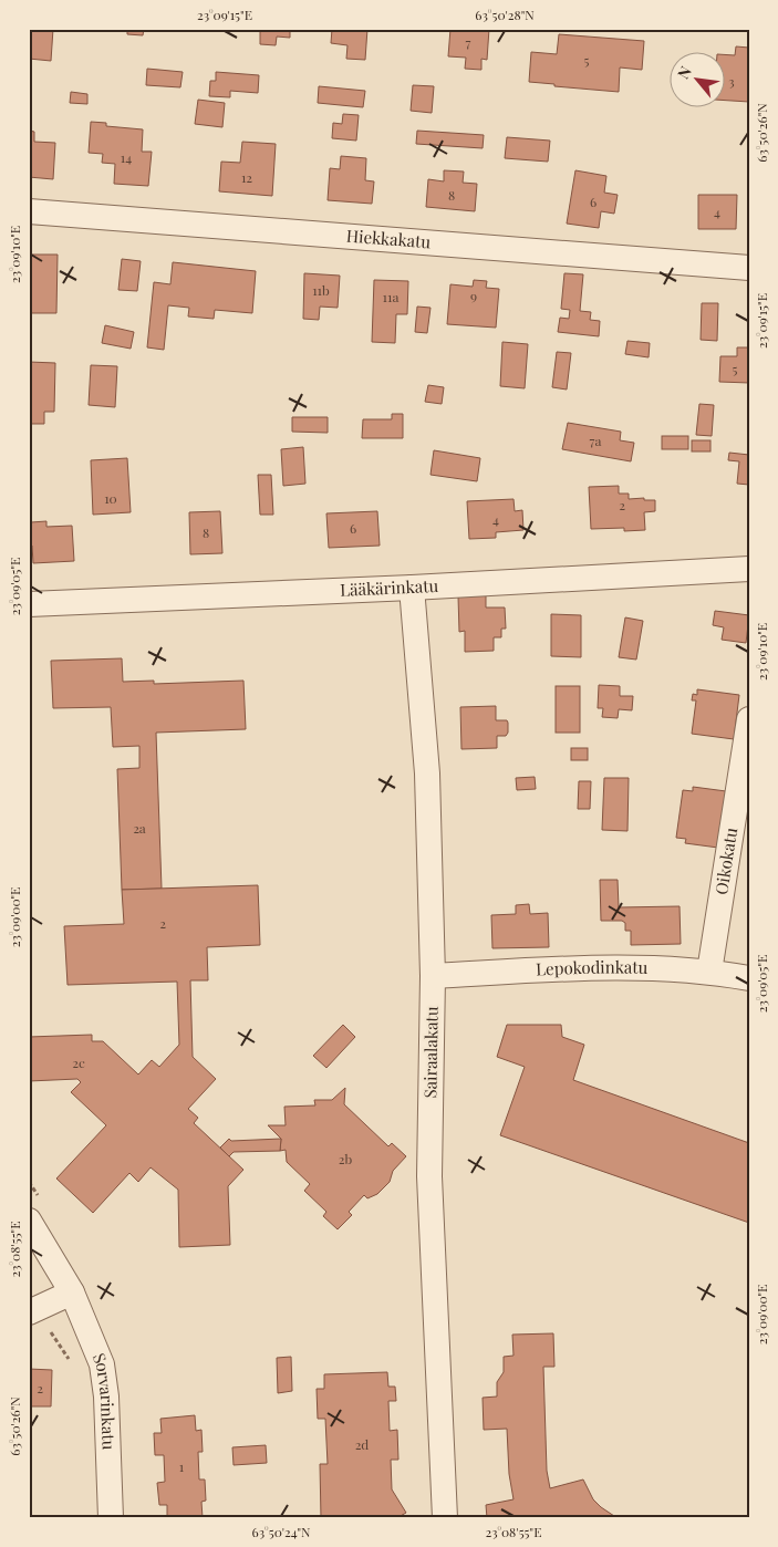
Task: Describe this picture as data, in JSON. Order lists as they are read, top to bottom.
{
  "streets": {
    "street": [
      "Hiekkakatu",
      "Lääkärinkatu",
      "Oikokatu",
      "Lepokodinkatu",
      "Sairaalakatu",
      "Sorvarinkatu"
    ]
  },
  "crossings": [
    ["Lääkärinkatu", "Sairaalakatu"],
    ["Oikokatu", "Lepokodinkatu"],
    ["Lepokodinkatu", "Sairaalakatu"]
  ],
  "house_numbers": [
    "7",
    "5",
    "3",
    "14",
    "12",
    "8",
    "6",
    "4",
    "11b",
    "9",
    "11a",
    "5",
    "7a",
    "10",
    "2",
    "4",
    "6",
    "8",
    "2a",
    "2",
    "2c",
    "2b",
    "2",
    "2d",
    "1"
  ],
  "north": "top left",
  "coordinates": [
    "23°09'15\"E",
    "63°50'28\"N",
    "63°50'26\"N",
    "23°09'10\"E",
    "23°09'05\"E",
    "23°09'00\"E",
    "23°08'55\"E",
    "63°50'24\"N"
  ]
}
